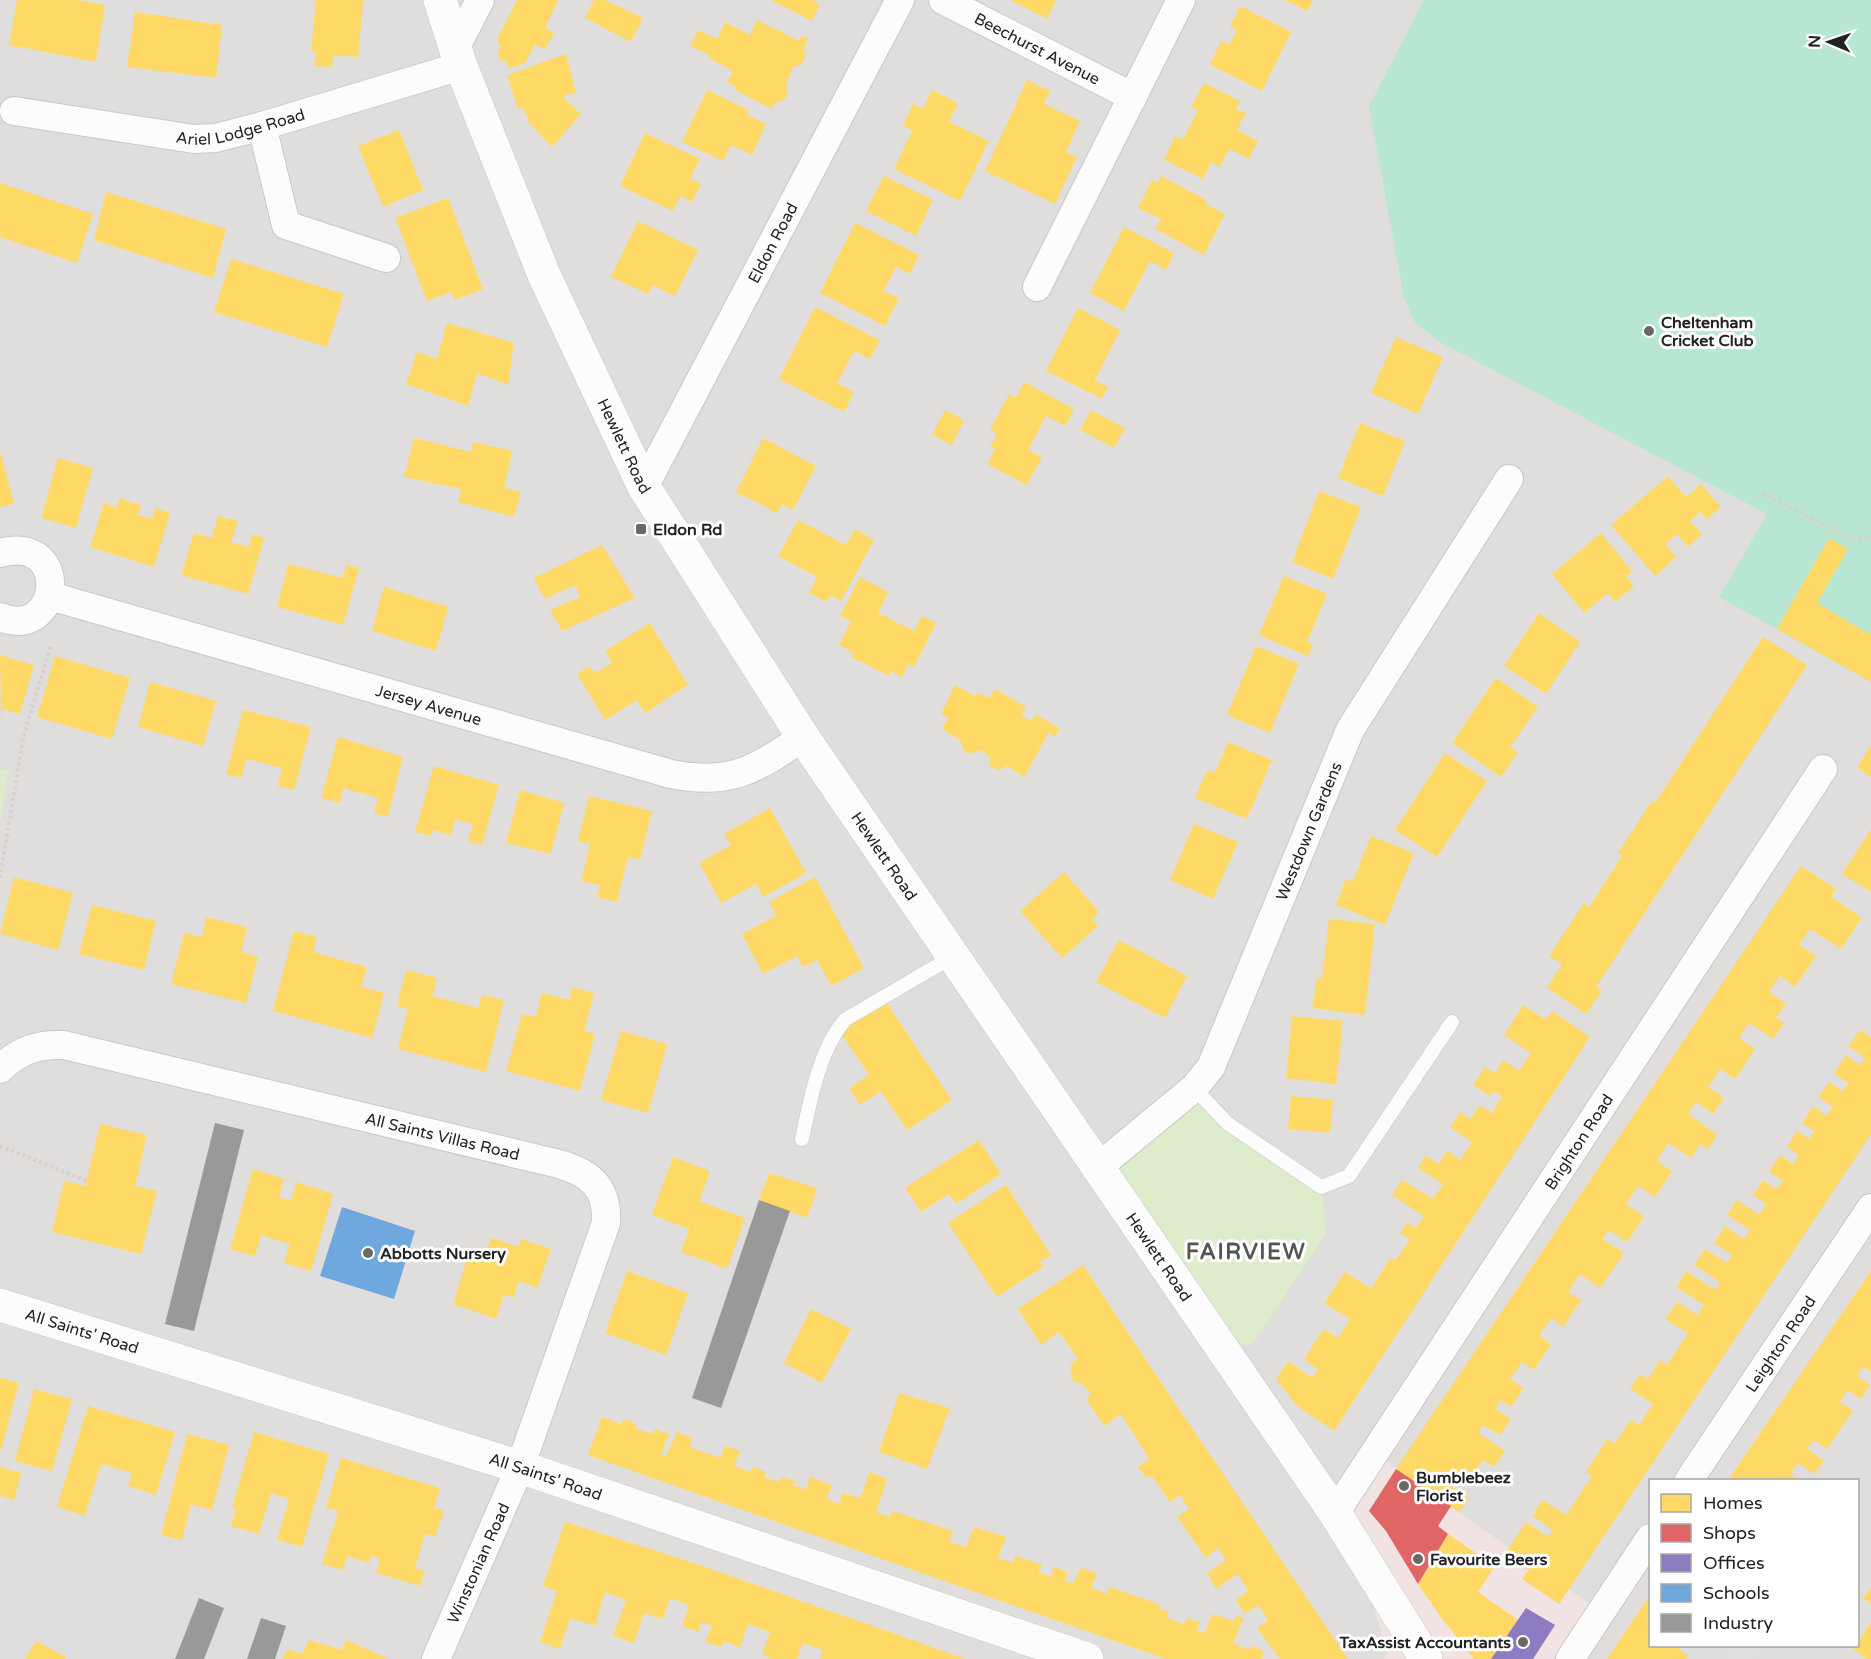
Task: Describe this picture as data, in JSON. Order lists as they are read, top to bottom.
{
  "streets": {
    "street": [
      "Beechurst Avenue",
      "Ariel Lodge Road",
      "Eldon Road",
      "Hewlett Road",
      "Jersey Avenue",
      "Westdown Gardens",
      "All Saints Villas Road",
      "Brighton Road",
      "All Saints' Road",
      "Leighton Road",
      "Winstonian Road"
    ]
  },
  "crossings": [
    ["Ariel Lodge Road", "Hewlett Road"],
    ["Eldon Road", "Hewlett Road"],
    ["Hewlett Road", "Jersey Avenue"],
    ["Hewlett Road", "Westdown Gardens"],
    ["Hewlett Road", "Brighton Road"],
    ["All Saints Villas Road", "All Saints' Road"],
    ["All Saints Villas Road", "Winstonian Road"],
    ["All Saints' Road", "Winstonian Road"]
  ],
  "districts": ["FAIRVIEW"],
  "places": {
    "other": [
      "Cheltenham Cricket Club",
      "Abbotts Nursery",
      "Bumblebeez Florist",
      "Favourite Beers",
      "TaxAssist Accountants"
    ],
    "transit": ["Eldon Rd"]
  },
  "legend": [
    "Homes",
    "Shops",
    "Offices",
    "Schools",
    "Industry"
  ],
  "north": "left"
}
